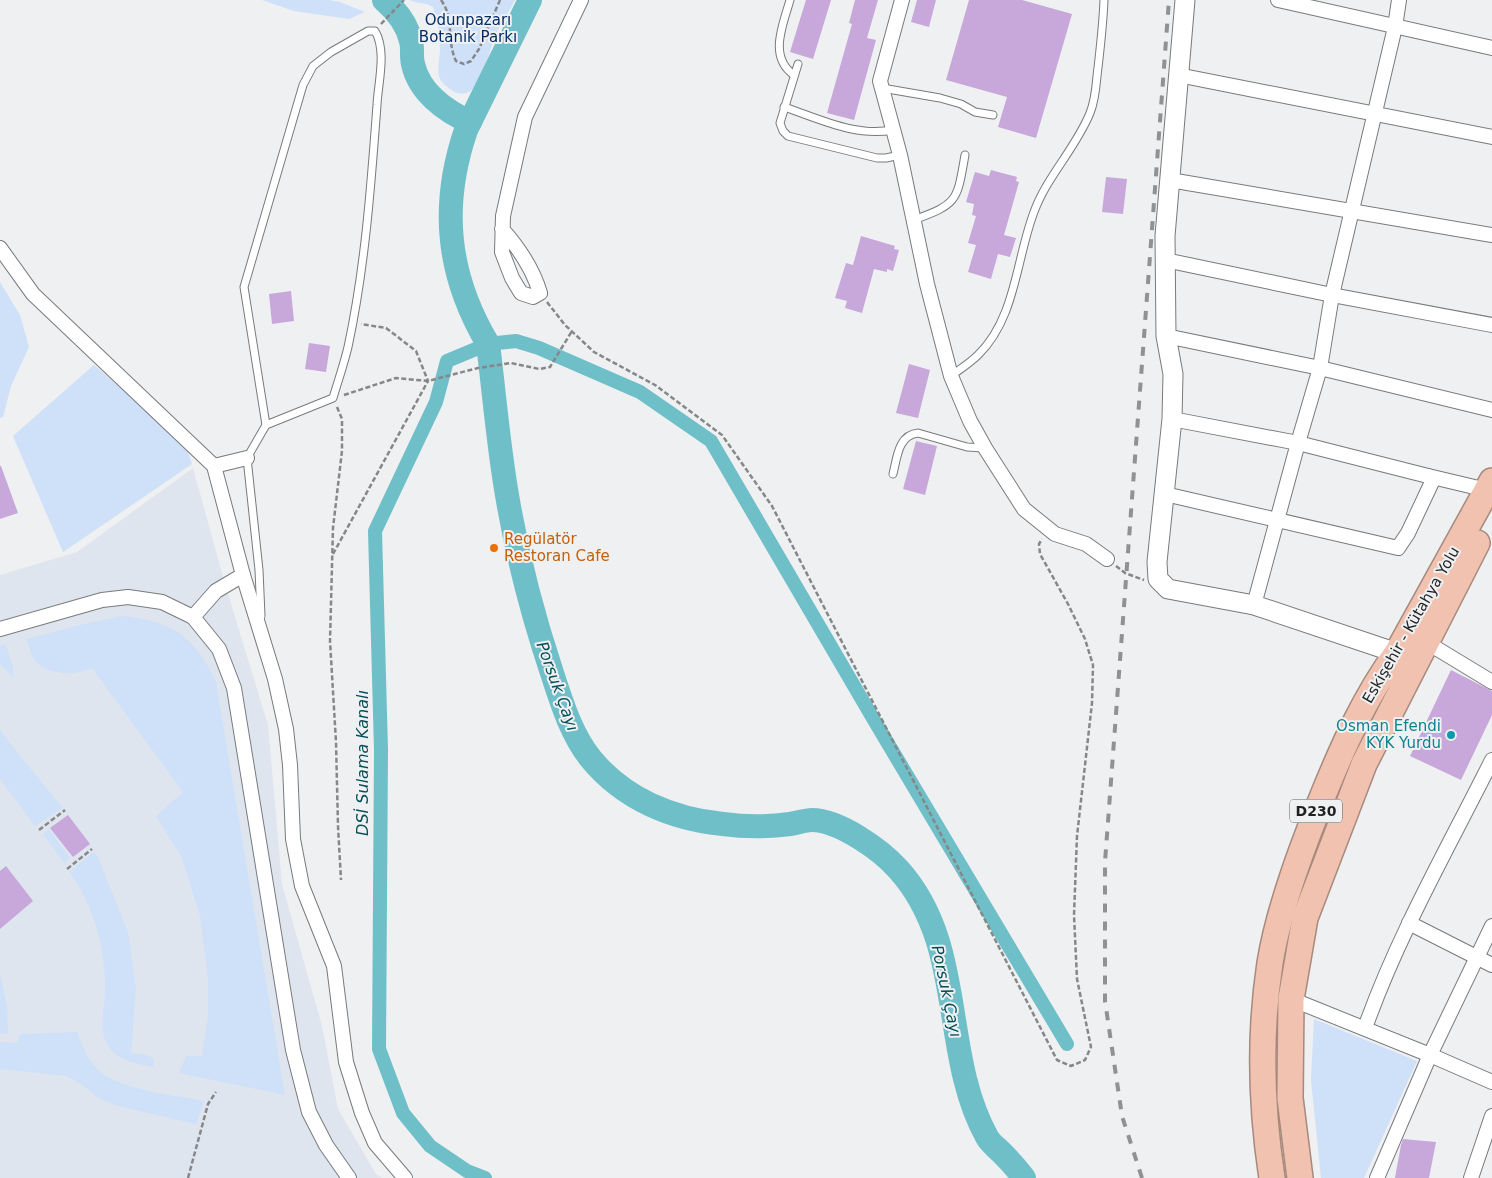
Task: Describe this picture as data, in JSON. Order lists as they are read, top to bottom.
{
  "streets": {
    "highway": ["Eskişehir - Kütahya Yolu", "D230"]
  },
  "water": ["Porsuk Çayı", "DSİ Sulama Kanalı"],
  "parks": ["Odunpazarı Botanik Parkı"],
  "places": ["Regülatör Restoran Cafe", "Osman Efendi KYK Yurdu"]
}
